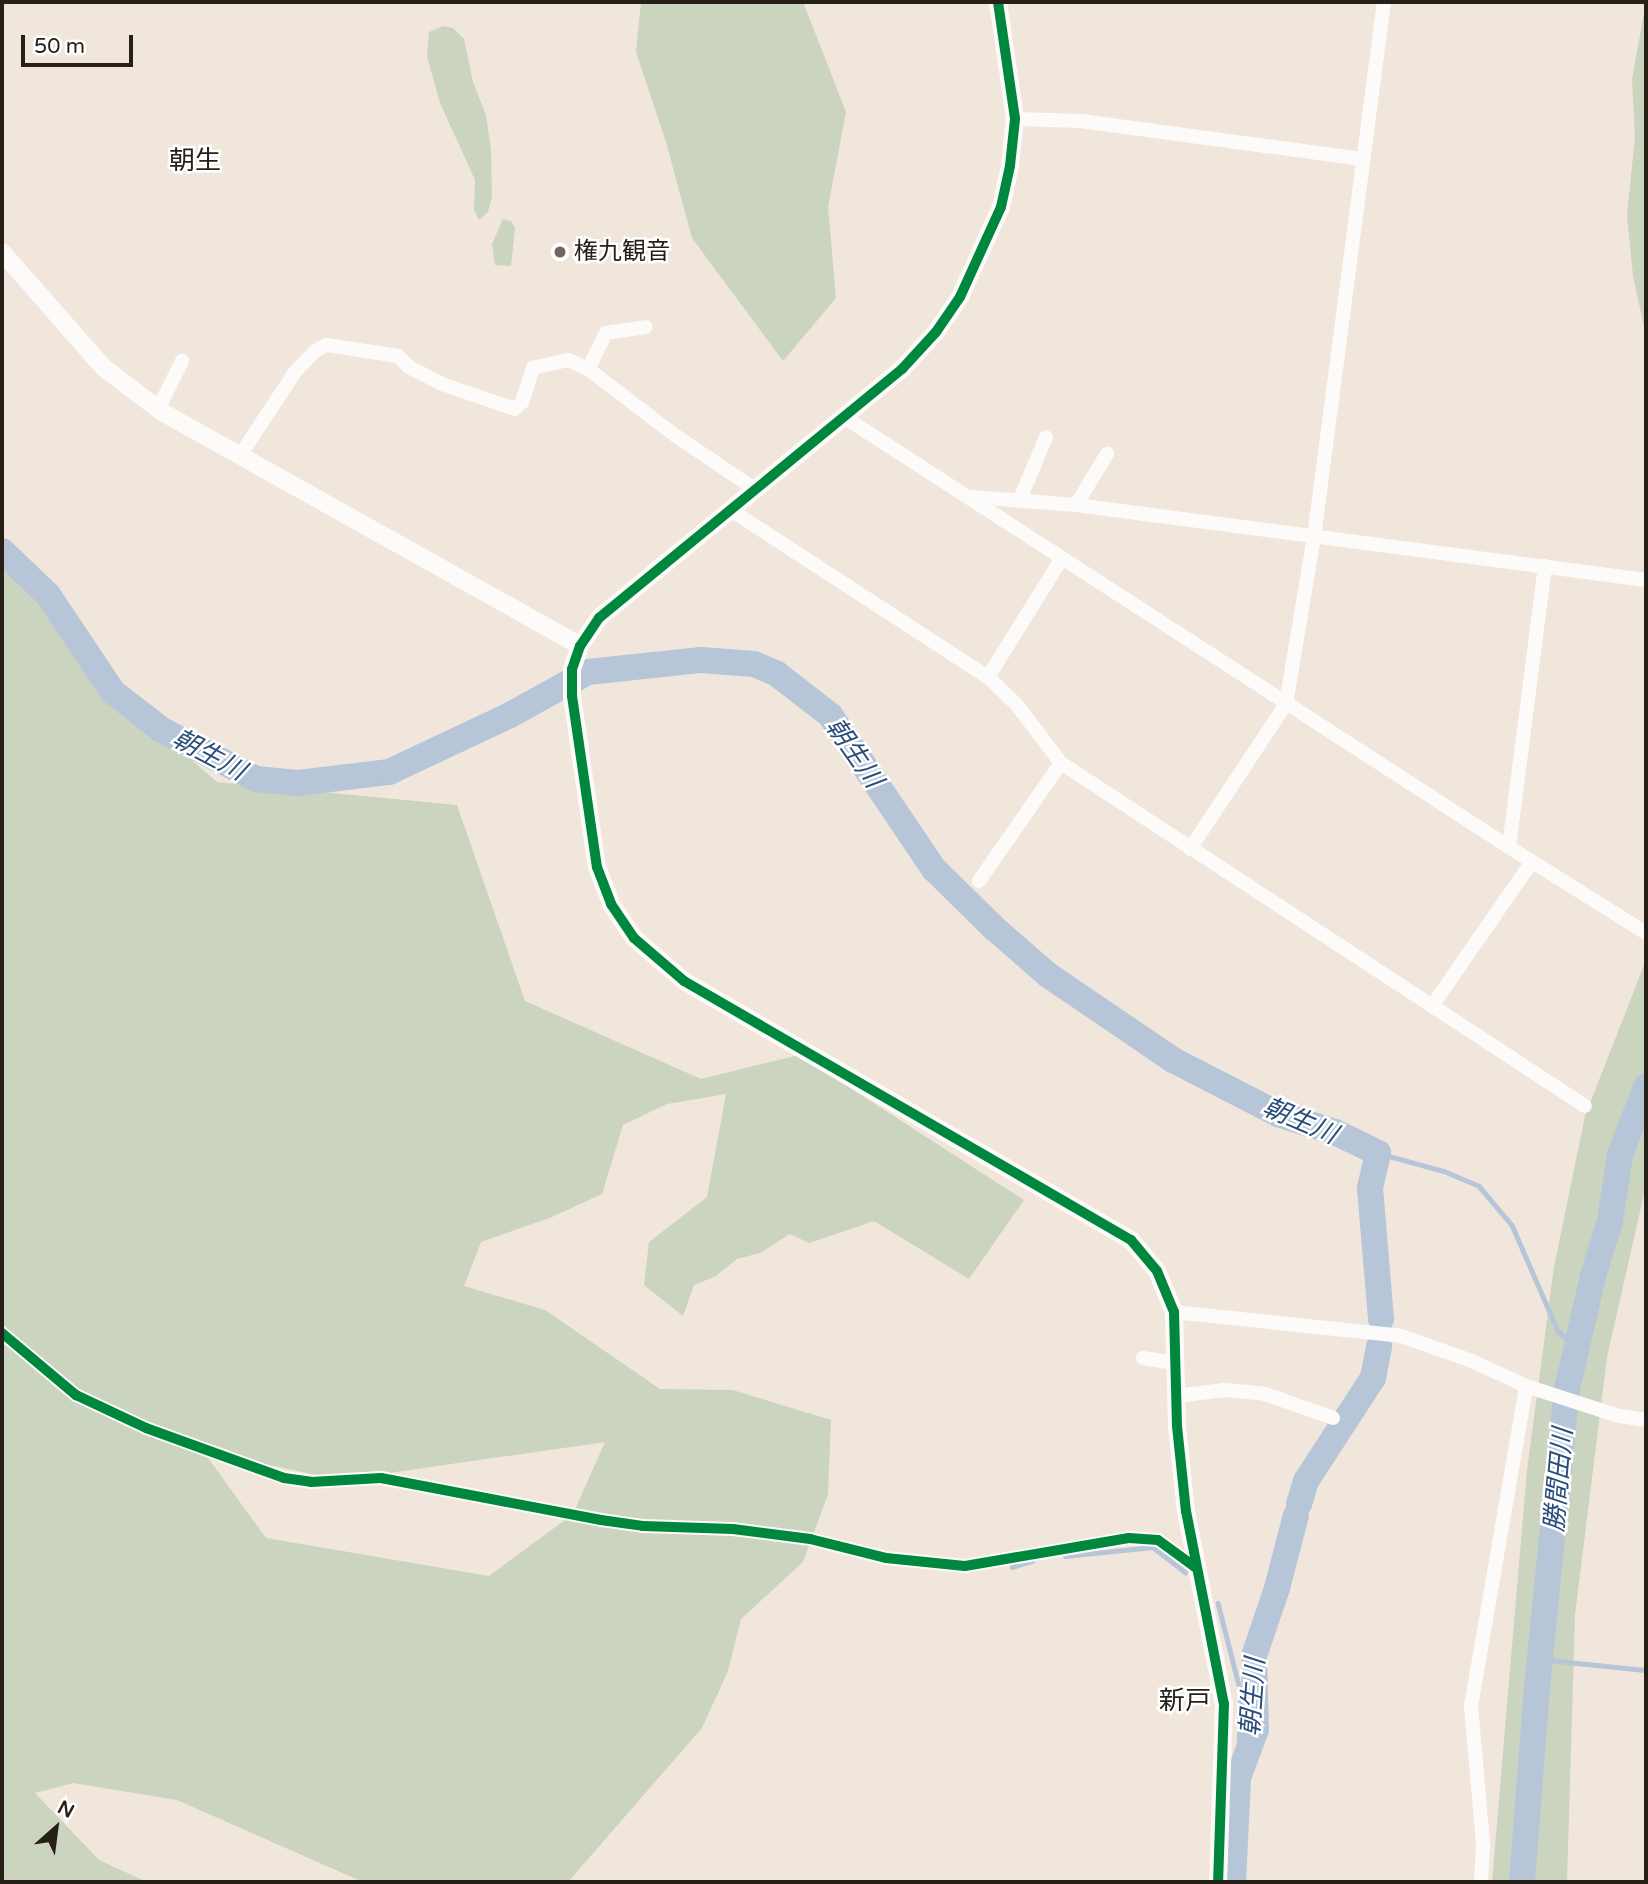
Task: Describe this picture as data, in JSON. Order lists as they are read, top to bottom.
{
  "districts": ["朝生", "新戸"],
  "water": ["朝生川", "勝間田川"],
  "places": ["権九観音"],
  "scale_bar": "50 m",
  "north": "top right"
}
